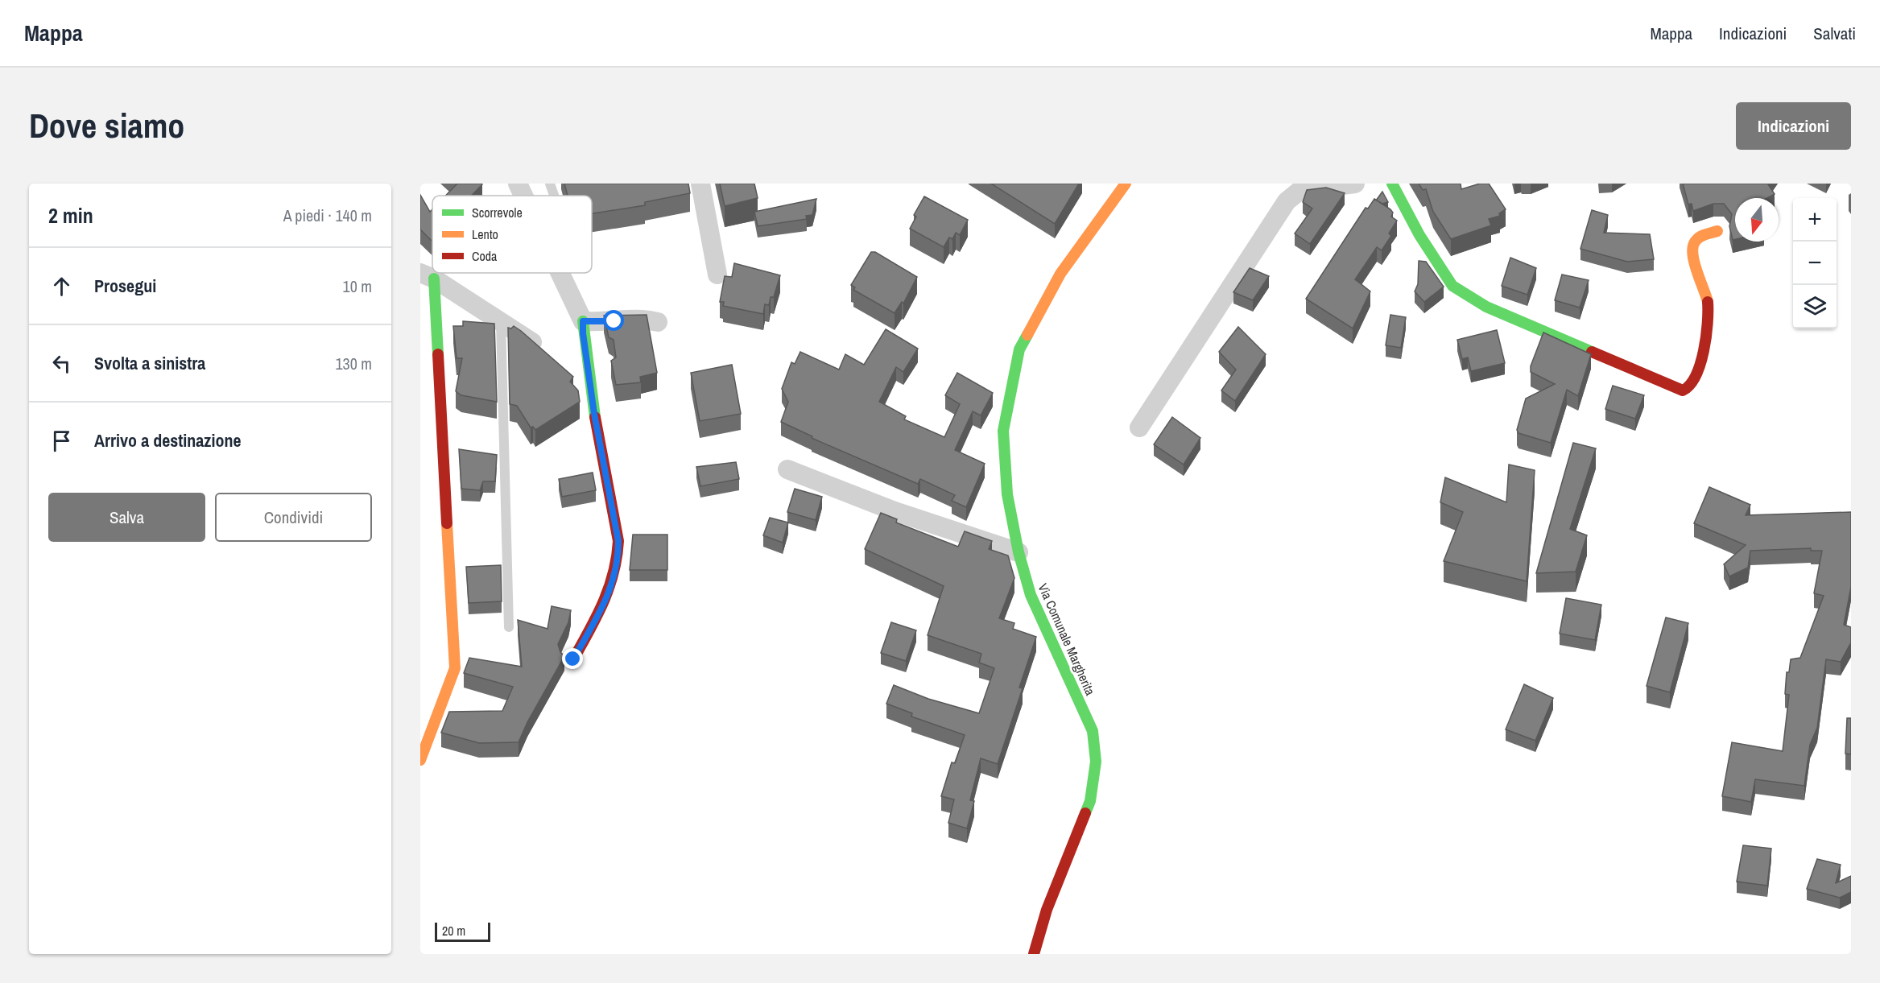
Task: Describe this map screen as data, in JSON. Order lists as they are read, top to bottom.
{
  "streets": {
    "street": ["Via Comunale Margherita"]
  },
  "legend": ["Scorrevole", "Lento", "Coda"],
  "scale_bar": "20 m",
  "north": "bottom",
  "page": {
    "header": "Mappa",
    "nav": ["Mappa", "Indicazioni", "Salvati"],
    "buttons": [
      "Indicazioni",
      ["Salva", "Condividi"]
    ],
    "title": "Dove siamo",
    "heading": ["2 min", "A piedi · 140 m"],
    "map_buttons": ["+", "−"],
    "list": [
      ["Prosegui", "10 m"],
      ["Svolta a sinistra", "130 m"],
      "Arrivo a destinazione"
    ],
    "scale": "20 m"
  }
}
